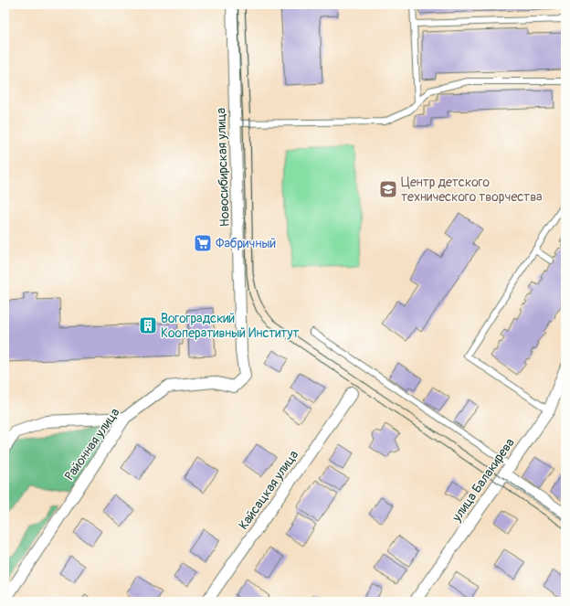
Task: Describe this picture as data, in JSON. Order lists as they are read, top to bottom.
{
  "streets": {
    "street": [
      "Новосибирская улица",
      "Районная улица",
      "улица Балакирева",
      "Кайсацкая улица"
    ]
  },
  "crossings": [
    ["Новосибирская улица", "Районная улица"]
  ],
  "places": {
    "school or university": ["Центр детского технического творчества"],
    "supermarket": ["Фабричный"],
    "building": ["Вогоградский Кооперативный Институт"]
  }
}
